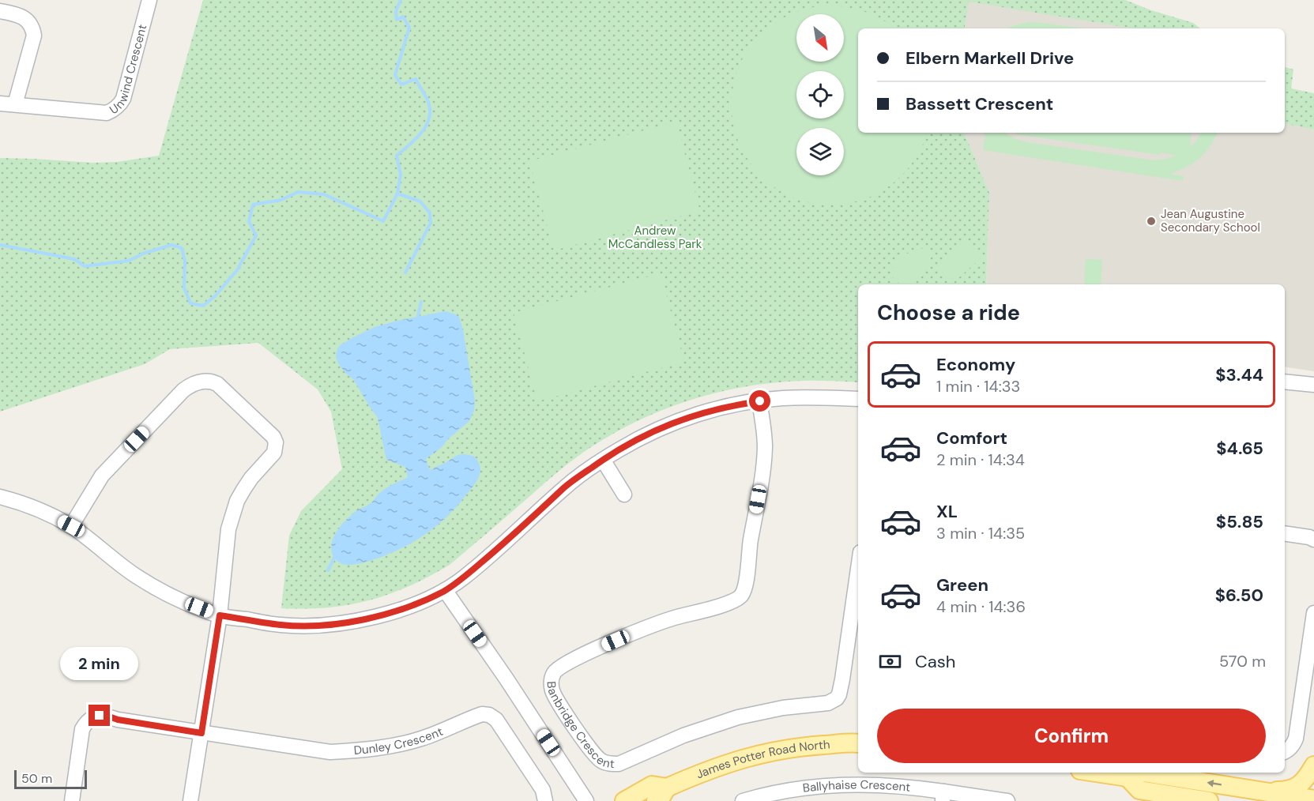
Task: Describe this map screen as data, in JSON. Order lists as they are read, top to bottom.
{
  "streets": {
    "main road": ["James Potter Road North"],
    "street": [
      "Unwind Crescent",
      "Banbridge Crescent",
      "Dunley Crescent",
      "Ballyhaise Crescent"
    ]
  },
  "parks": ["Andrew McCandless Park"],
  "places": ["Jean Augustine Secondary School"],
  "scale_bar": "50 m",
  "north": "bottom right",
  "page": {
    "banner": ["Elbern Markell Drive", "Bassett Crescent"],
    "heading": "Choose a ride",
    "list": [
      {
        "name": "Economy",
        "note": "1 min · 14:33",
        "value": "$3.44"
      },
      {
        "name": "Comfort",
        "note": "2 min · 14:34",
        "value": "$4.65"
      },
      {
        "name": "XL",
        "note": "3 min · 14:35",
        "value": "$5.85"
      },
      {
        "name": "Green",
        "note": "4 min · 14:36",
        "value": "$6.50"
      }
    ],
    "pay": ["Cash", "570 m"],
    "bubble": "2 min",
    "buttons": "Confirm",
    "scale": "50 m"
  }
}
